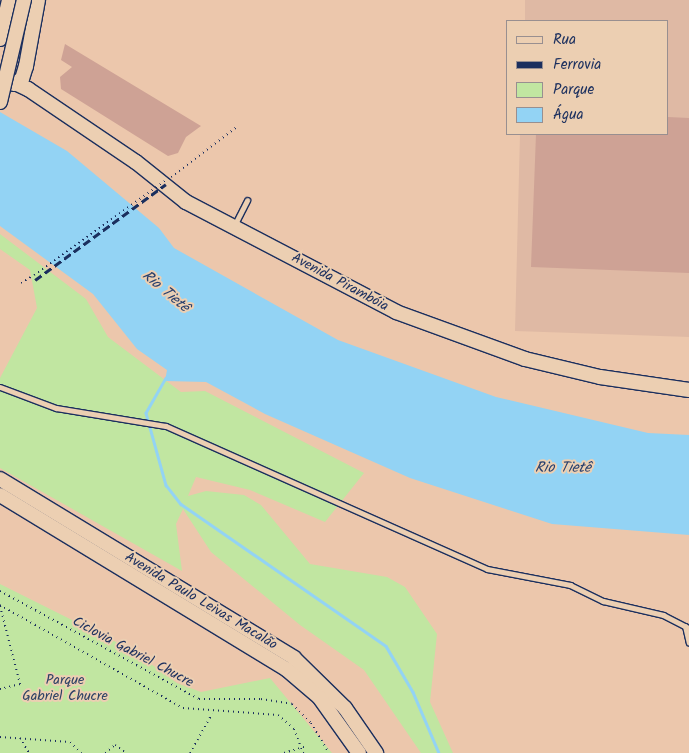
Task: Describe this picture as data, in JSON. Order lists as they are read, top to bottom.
{
  "streets": {
    "main road": ["Avenida Pirambóia", "Avenida Paulo Leivas Macalão"],
    "path": ["Ciclovia Gabriel Chucre"]
  },
  "water": ["Rio Tietê"],
  "parks": ["Parque Gabriel Chucre"],
  "legend": [
    "Rua",
    "Ferrovia",
    "Parque",
    "Água"
  ]
}
